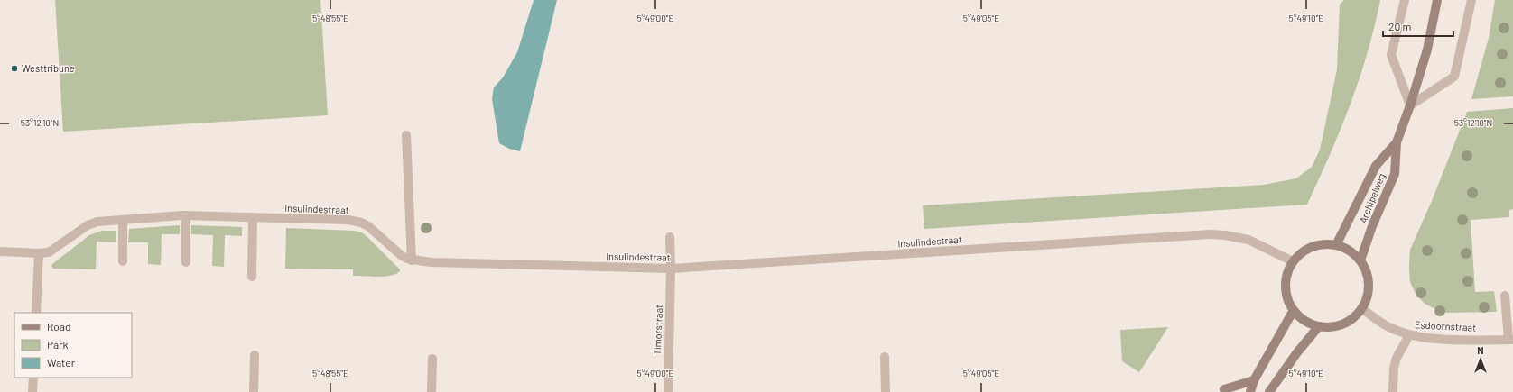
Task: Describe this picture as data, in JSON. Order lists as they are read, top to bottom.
{
  "streets": {
    "main road": ["Archipelweg"],
    "street": ["Insulindestraat", "Esdoornstraat", "Timorstraat"]
  },
  "crossings": [
    ["Archipelweg", "Insulindestraat"],
    ["Archipelweg", "Esdoornstraat"],
    ["Insulindestraat", "Esdoornstraat"],
    ["Insulindestraat", "Timorstraat"]
  ],
  "places": ["Westtribune"],
  "legend": ["Road", "Park", "Water"],
  "scale_bar": "20 m",
  "north": "top",
  "coordinates": [
    "5°48'55\"E",
    "5°49'00\"E",
    "5°49'05\"E",
    "5°49'10\"E",
    "53°12'18\"N"
  ]
}
